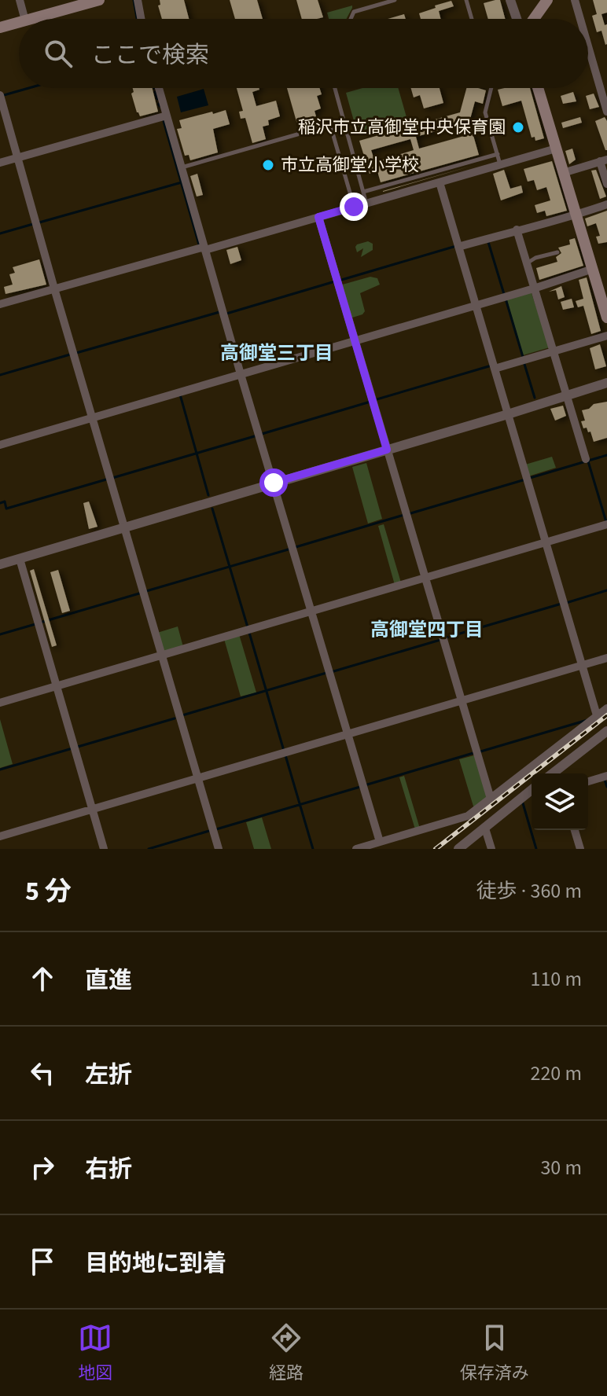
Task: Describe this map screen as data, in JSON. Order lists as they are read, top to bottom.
{
  "districts": ["高御堂三丁目", "高御堂四丁目"],
  "places": ["稲沢市立高御堂中央保育園", "市立高御堂小学校"],
  "page": {
    "search": "ここで検索",
    "heading": ["5 分", "徒歩 · 360 m"],
    "list": [
      ["直進", "110 m"],
      ["左折", "220 m"],
      ["右折", "30 m"],
      "目的地に到着"
    ],
    "nav": ["地図", "経路", "保存済み"]
  }
}
